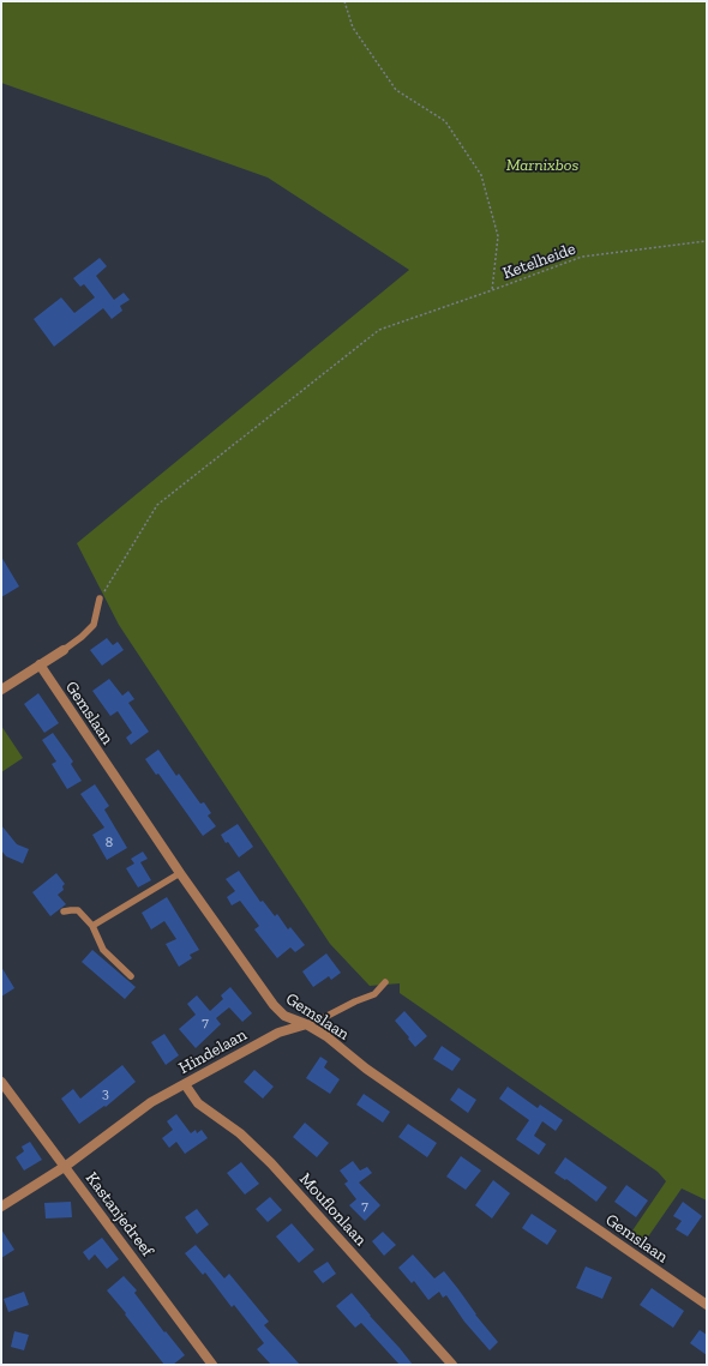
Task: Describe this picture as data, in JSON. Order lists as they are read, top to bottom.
{
  "streets": {
    "street": [
      "Gemslaan",
      "Hindelaan",
      "Mouflonlaan",
      "Kastanjedreef"
    ],
    "path": ["Ketelheide"]
  },
  "crossings": [
    ["Gemslaan", "Hindelaan"],
    ["Hindelaan", "Mouflonlaan"],
    ["Hindelaan", "Kastanjedreef"]
  ],
  "parks": ["Marnixbos"],
  "house_numbers": [
    "8",
    "7",
    "3",
    "7"
  ]
}
